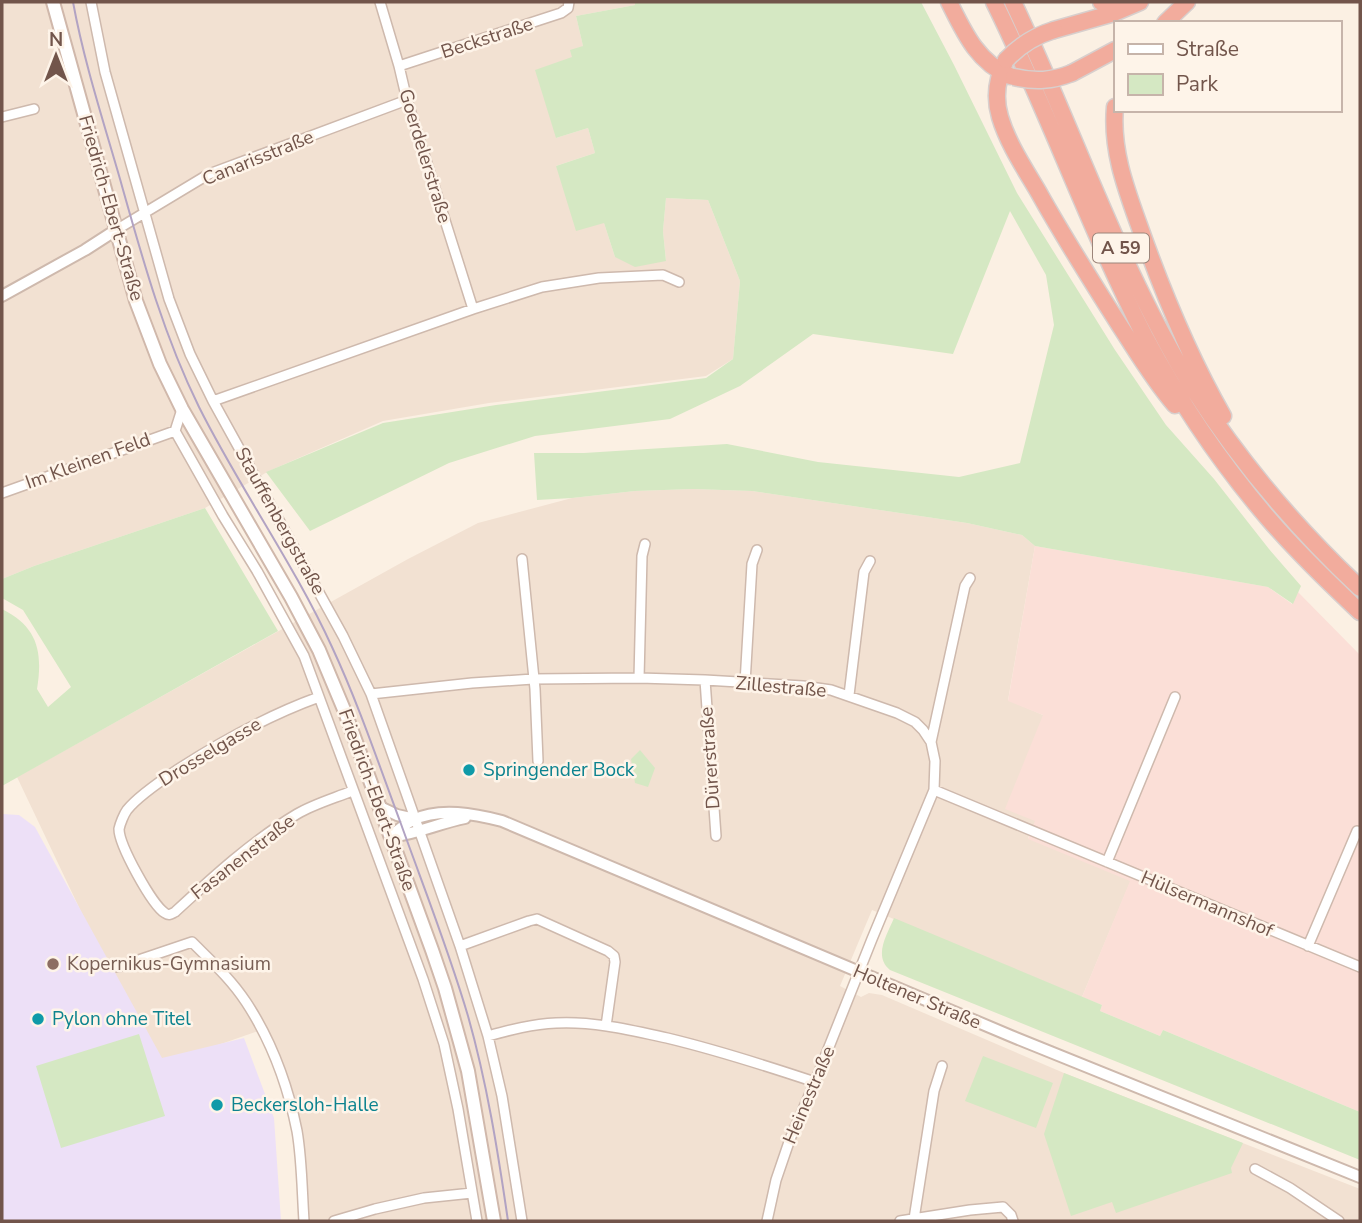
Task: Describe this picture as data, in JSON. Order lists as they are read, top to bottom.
{
  "streets": {
    "highway": ["A 59"],
    "main road": ["Friedrich-Ebert-Straße"],
    "street": [
      "Beckstraße",
      "Goerdelerstraße",
      "Canarisstraße",
      "Im Kleinen Feld",
      "Stauffenbergstraße",
      "Zillestraße",
      "Drosselgasse",
      "Dürerstraße",
      "Fasanenstraße",
      "Hülsermannshof",
      "Holtener Straße",
      "Heinestraße"
    ]
  },
  "crossings": [
    ["Beckstraße", "Goerdelerstraße"],
    ["Goerdelerstraße", "Canarisstraße"],
    ["Canarisstraße", "Friedrich-Ebert-Straße"],
    ["Canarisstraße", "Stauffenbergstraße"],
    ["Friedrich-Ebert-Straße", "Im Kleinen Feld"],
    ["Friedrich-Ebert-Straße", "Drosselgasse"],
    ["Friedrich-Ebert-Straße", "Fasanenstraße"],
    ["Friedrich-Ebert-Straße", "Holtener Straße"],
    ["Stauffenbergstraße", "Zillestraße"],
    ["Stauffenbergstraße", "Holtener Straße"],
    ["Zillestraße", "Dürerstraße"],
    ["Drosselgasse", "Fasanenstraße"],
    ["Holtener Straße", "Heinestraße"]
  ],
  "places": [
    "Springender Bock",
    "Kopernikus-Gymnasium",
    "Pylon ohne Titel",
    "Beckersloh-Halle"
  ],
  "legend": ["Straße", "Park"],
  "north": "top"
}
